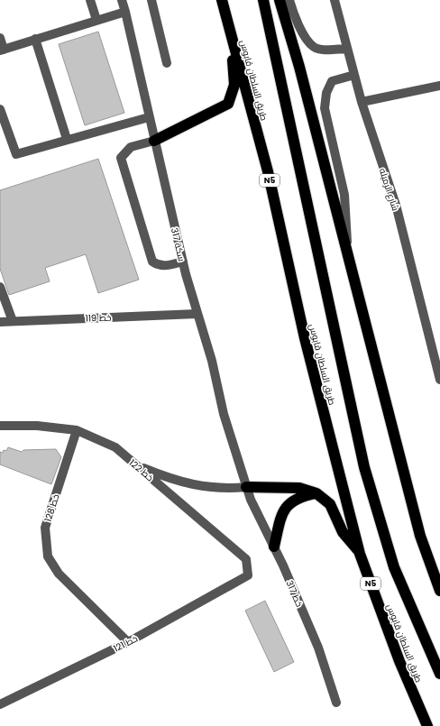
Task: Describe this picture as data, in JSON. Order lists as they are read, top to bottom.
{
  "streets": {
    "highway": ["طريق السلطان قابوس", "N5"],
    "street": [
      "شارع الرميله",
      "سكة 317",
      "خط 119",
      "خط 122",
      "خط 128",
      "خط 317",
      "خط 121"
    ]
  },
  "crossings": [
    ["سكة 317", "خط 119"],
    ["سكة 317", "خط 317"],
    ["خط 122", "خط 128"],
    ["خط 122", "خط 121"],
    ["خط 128", "خط 121"]
  ]
}
